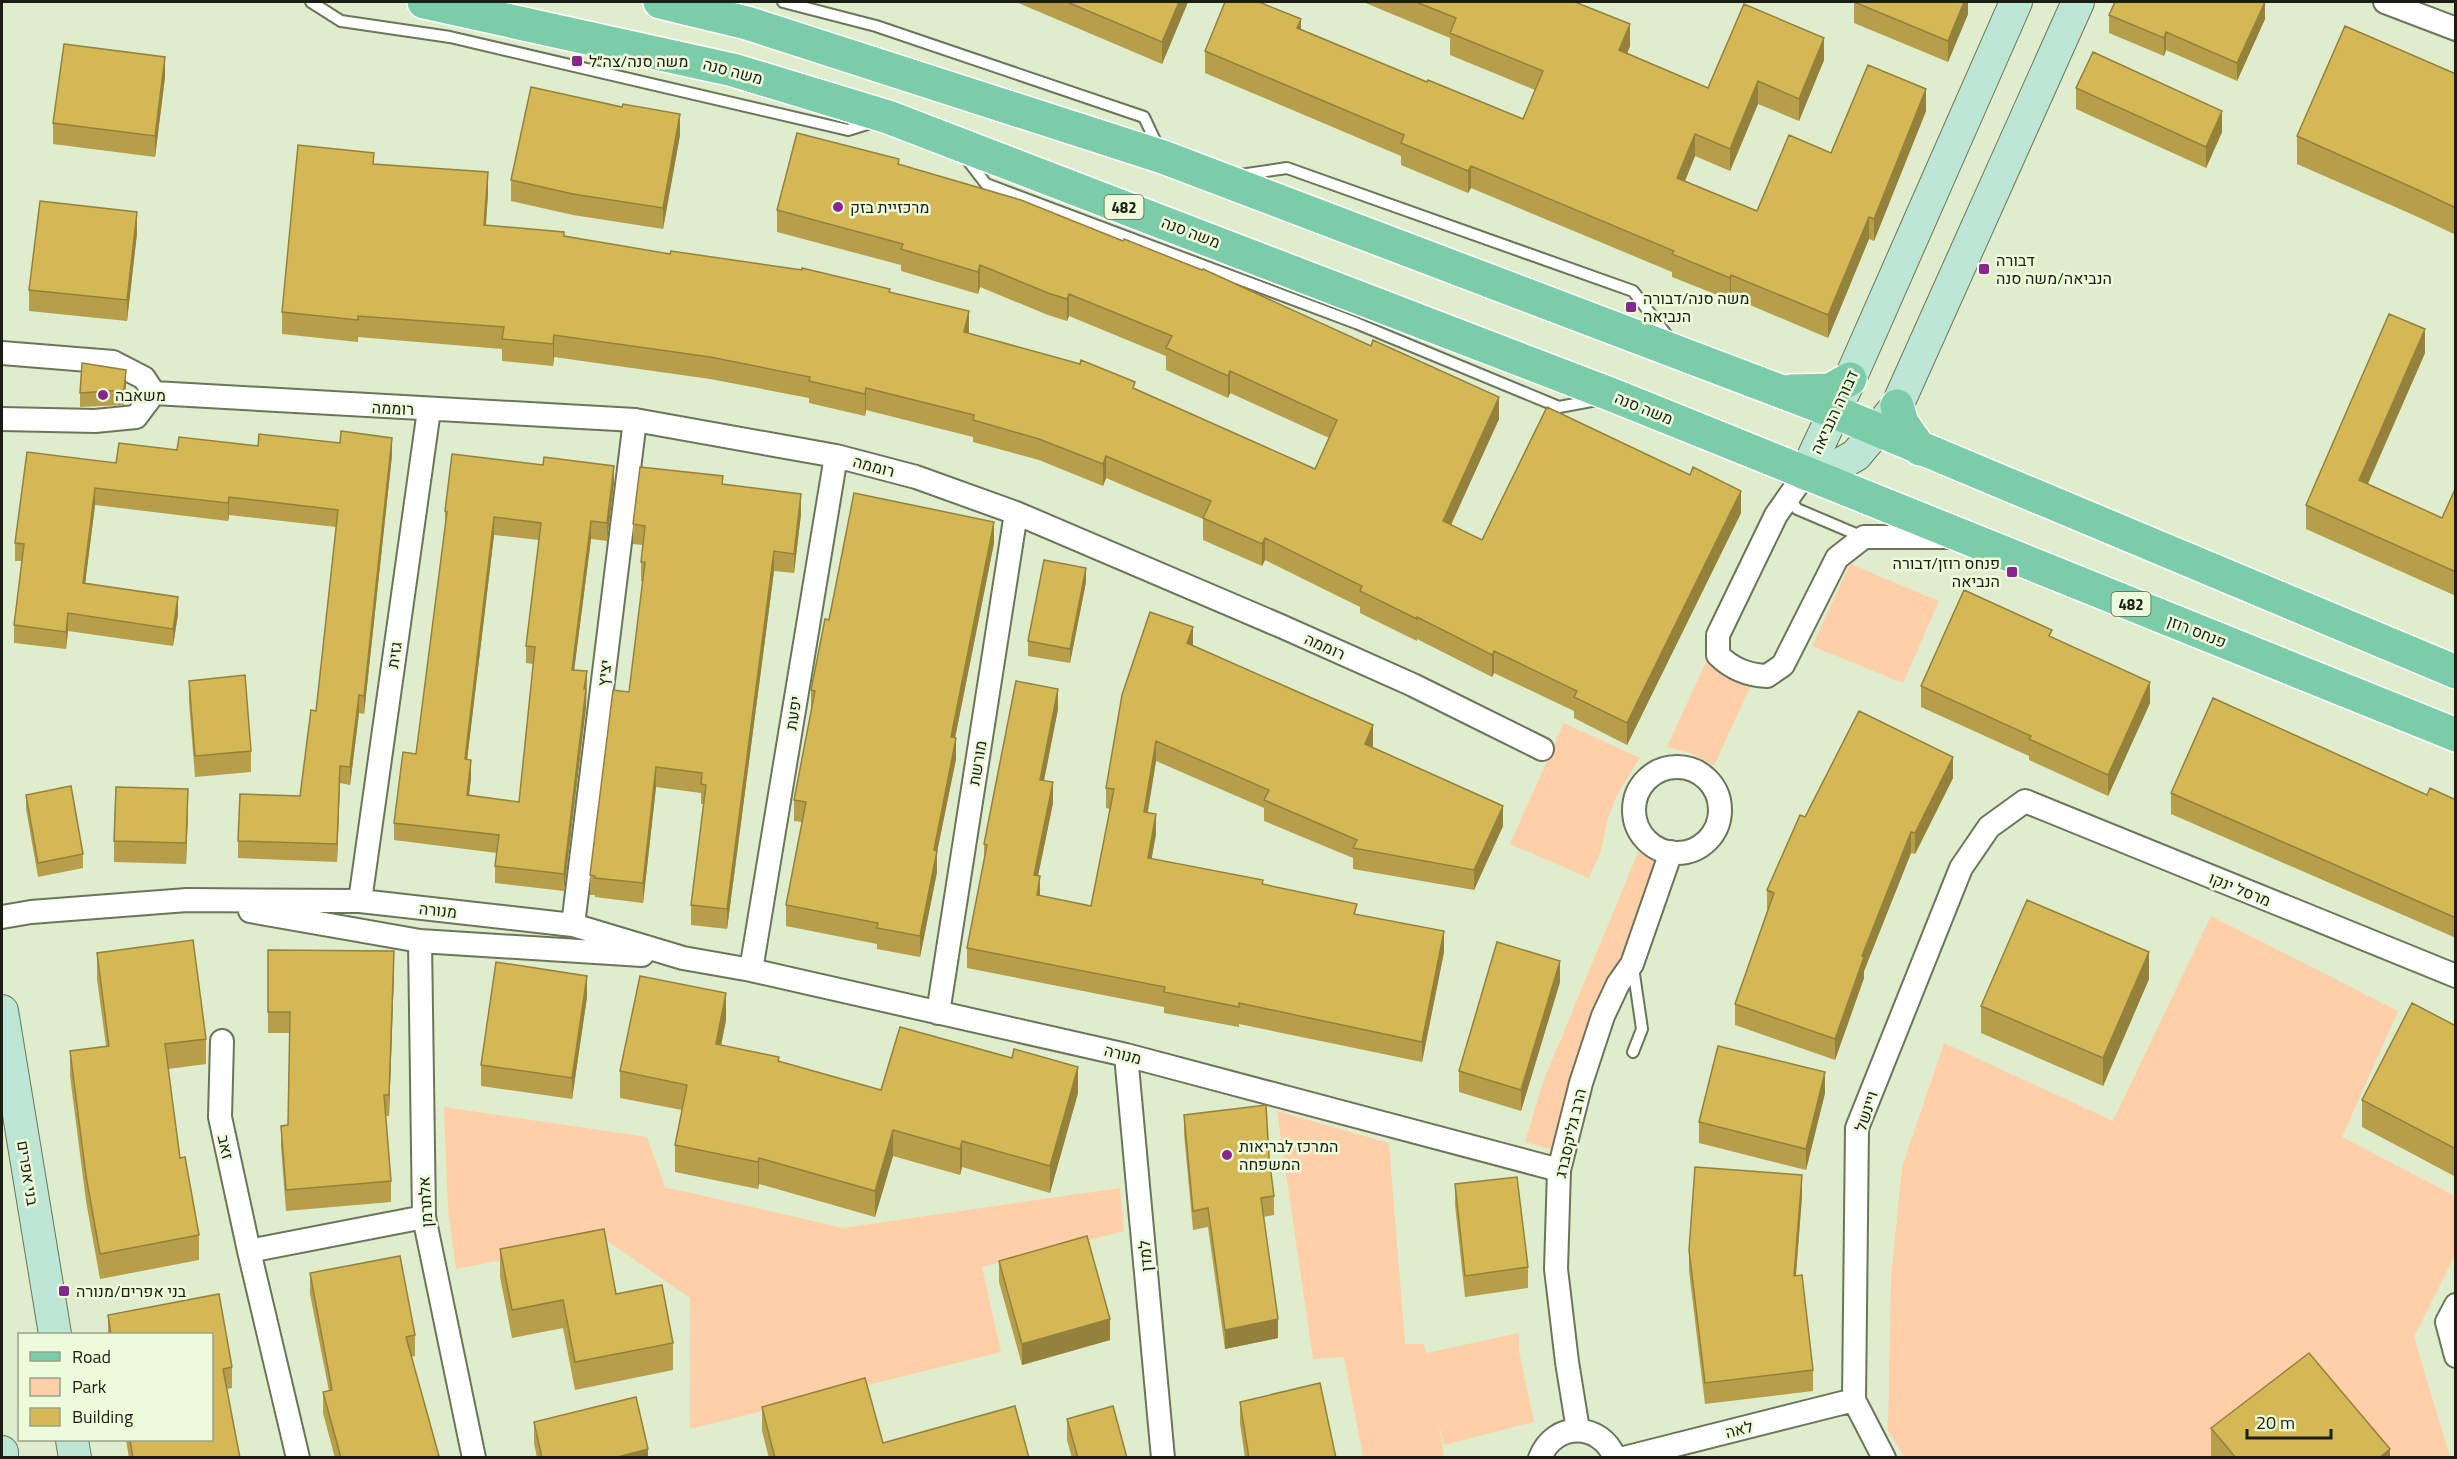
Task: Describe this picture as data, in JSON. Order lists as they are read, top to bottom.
{
  "streets": {
    "main road": ["משה סנה", "482", "פנחס רוזן"],
    "street": [
      "רוממה",
      "דבורה הנביאה",
      "גזית",
      "יציץ",
      "יפעת",
      "מורשת",
      "מרסל ינקו",
      "מנורה",
      "ויינשל",
      "הרב גליקסברג",
      "זאב",
      "בני אפרים",
      "אלתרמן",
      "למדן",
      "לאה"
    ]
  },
  "crossings": [
    ["משה סנה", "דבורה הנביאה"],
    ["משה סנה", "פנחס רוזן"],
    ["רוממה", "גזית"],
    ["רוממה", "יציץ"],
    ["רוממה", "יפעת"],
    ["רוממה", "מורשת"],
    ["דבורה הנביאה", "פנחס רוזן"],
    ["גזית", "מנורה"],
    ["יציץ", "מנורה"],
    ["יפעת", "מנורה"],
    ["מורשת", "מנורה"],
    ["מרסל ינקו", "ויינשל"],
    ["מנורה", "הרב גליקסברג"],
    ["מנורה", "אלתרמן"],
    ["מנורה", "למדן"],
    ["ויינשל", "לאה"]
  ],
  "places": {
    "transit": [
      "משה סנה/צה״ל",
      "דבורה הנביאה/משה סנה",
      "משה סנה/דבורה הנביאה",
      "פנחס רוזן/דבורה הנביאה",
      "בני אפרים/מנורה"
    ],
    "other": ["מרכזיית בזק", "משאבה", "המרכז לבריאות המשפחה"]
  },
  "legend": ["Road", "Park", "Building"],
  "scale_bar": "20 m"
}
